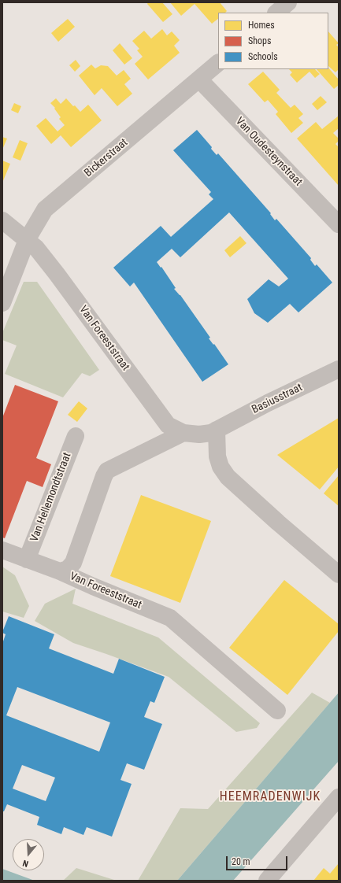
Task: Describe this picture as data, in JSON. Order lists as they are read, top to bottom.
{
  "streets": {
    "street": [
      "Van Oudesteynstraat",
      "Bickerstraat",
      "Van Foreeststraat",
      "Basiusstraat",
      "Van Hellemondtstraat"
    ]
  },
  "crossings": [
    ["Van Oudesteynstraat", "Bickerstraat"],
    ["Bickerstraat", "Van Foreeststraat"],
    ["Van Foreeststraat", "Basiusstraat"]
  ],
  "districts": ["HEEMRADENWIJK"],
  "legend": ["Homes", "Shops", "Schools"],
  "scale_bar": "20 m",
  "north": "bottom"
}
